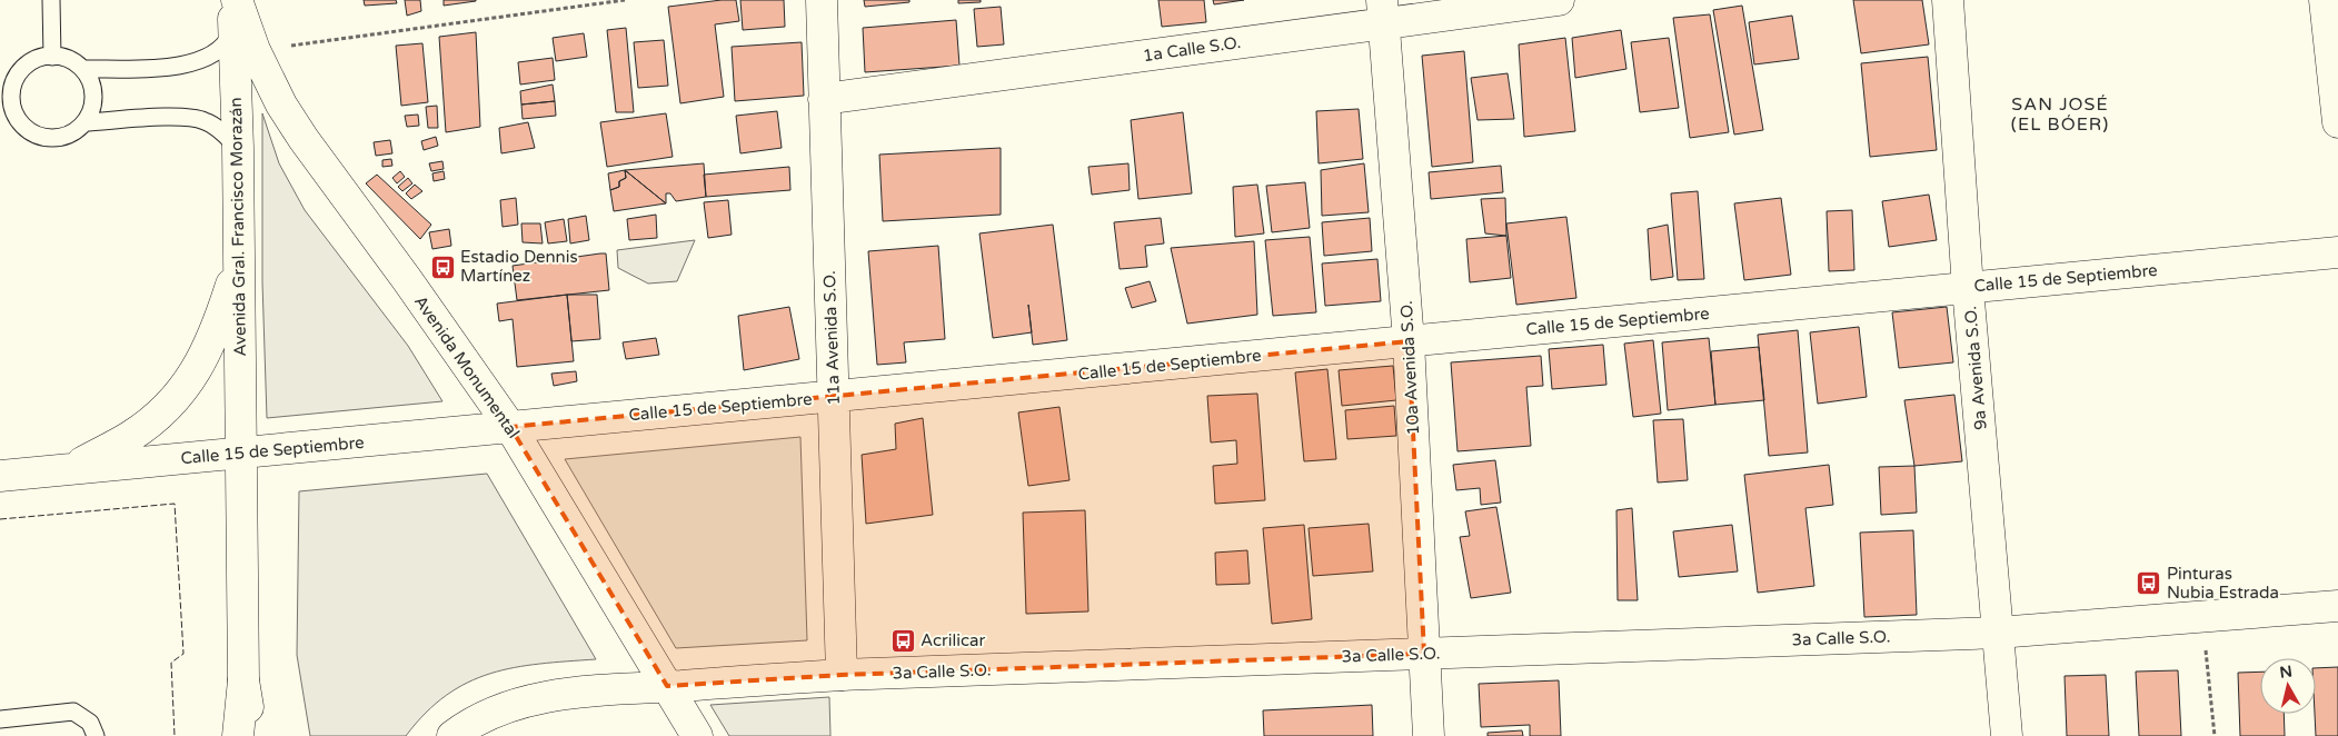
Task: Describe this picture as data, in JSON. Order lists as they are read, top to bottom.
{
  "streets": {
    "main road": [
      "1a Calle S.O.",
      "Avenida Gral. Francisco Morazán",
      "Calle 15 de Septiembre",
      "11a Avenida S.O.",
      "Avenida Monumental",
      "10a Avenida S.O.",
      "9a Avenida S.O.",
      "3a Calle S.O."
    ]
  },
  "crossings": [
    ["1a Calle S.O.", "11a Avenida S.O."],
    ["1a Calle S.O.", "10a Avenida S.O."],
    ["Avenida Gral. Francisco Morazán", "Calle 15 de Septiembre"],
    ["Avenida Gral. Francisco Morazán", "Avenida Monumental"],
    ["Calle 15 de Septiembre", "11a Avenida S.O."],
    ["Calle 15 de Septiembre", "Avenida Monumental"],
    ["Calle 15 de Septiembre", "10a Avenida S.O."],
    ["Calle 15 de Septiembre", "9a Avenida S.O."],
    ["11a Avenida S.O.", "3a Calle S.O."],
    ["Avenida Monumental", "3a Calle S.O."],
    ["10a Avenida S.O.", "3a Calle S.O."],
    ["9a Avenida S.O.", "3a Calle S.O."]
  ],
  "districts": ["SAN JOSÉ (EL BÓER)"],
  "places": {
    "bus stop": ["Estadio Dennis Martínez", "Pinturas Nubia Estrada", "Acrilicar"]
  },
  "north": "top"
}
